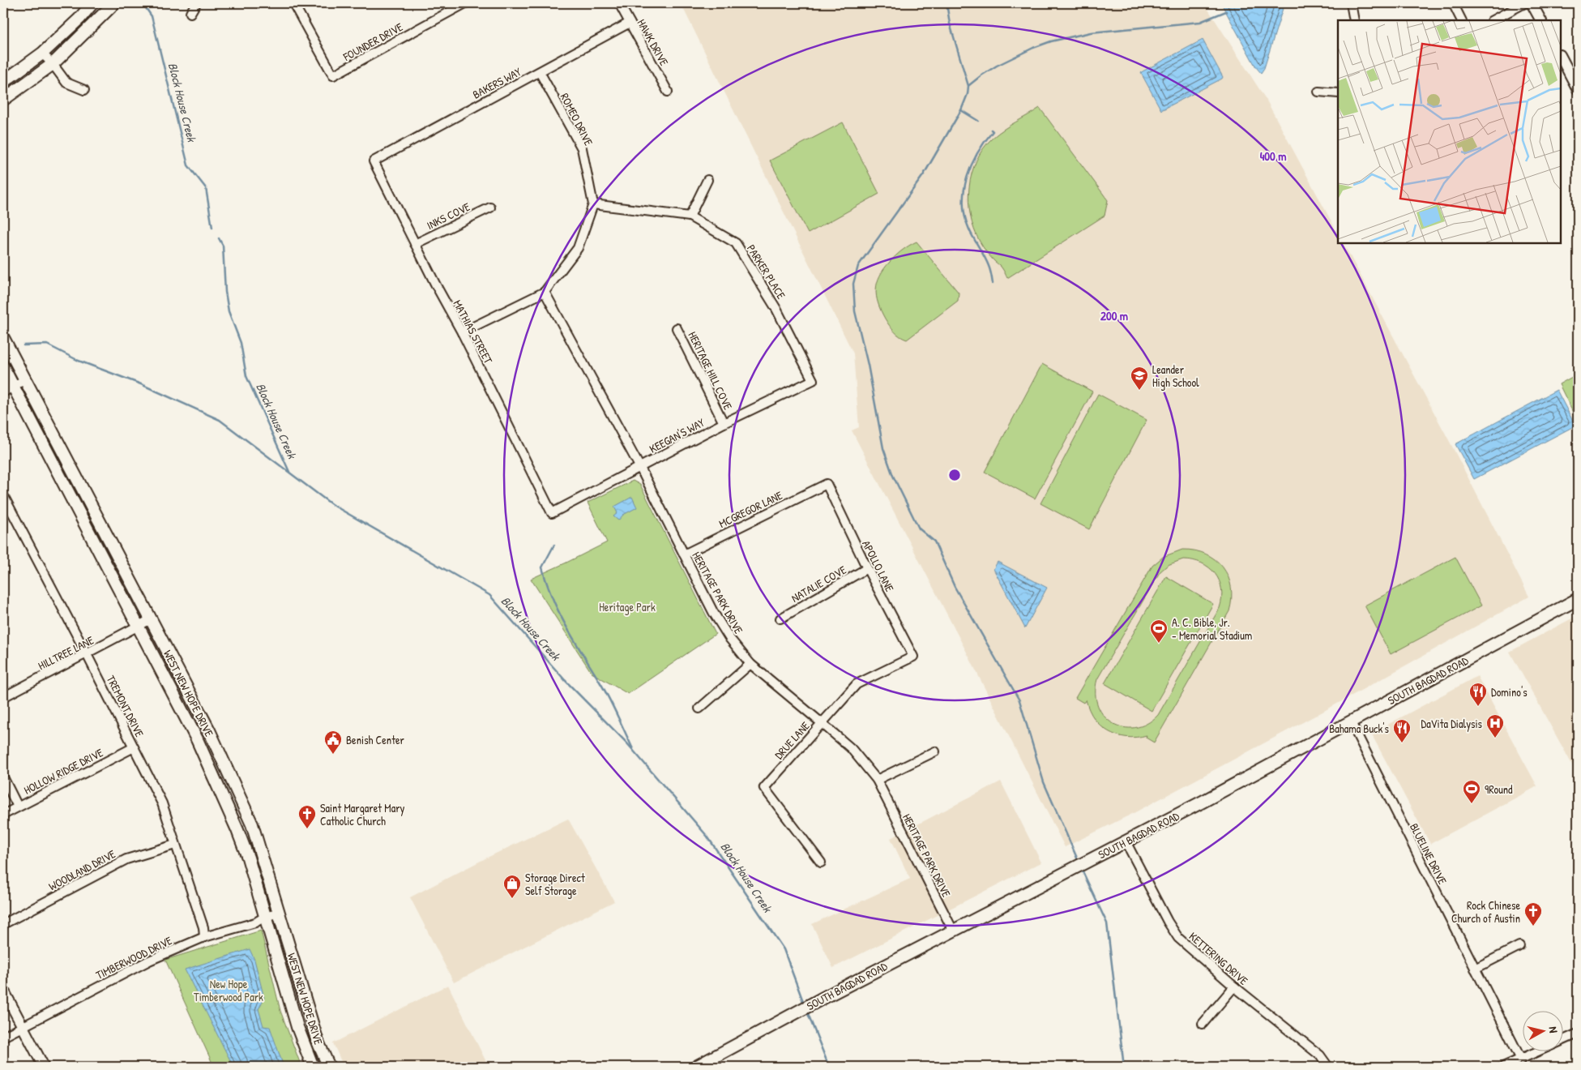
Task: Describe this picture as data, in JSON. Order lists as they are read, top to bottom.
{
  "streets": {
    "main road": ["SOUTH BAGDAD ROAD", "WEST NEW HOPE DRIVE"],
    "street": [
      "FOUNDER DRIVE",
      "HAWK DRIVE",
      "BAKERS WAY",
      "ROMEO DRIVE",
      "INKS COVE",
      "PARKER PLACE",
      "MATHIAS STREET",
      "HERITAGE HILL COVE",
      "KEEGAN'S WAY",
      "MCGREGOR LANE",
      "APOLLO LANE",
      "NATALIE COVE",
      "HERITAGE PARK DRIVE",
      "HILLTREE LANE",
      "TREMONT DRIVE",
      "DRUE LANE",
      "HOLLOW RIDGE DRIVE",
      "BLUELINE DRIVE",
      "WOODLAND DRIVE",
      "TIMBERWOOD DRIVE",
      "KETTERING DRIVE"
    ]
  },
  "crossings": [
    ["HAWK DRIVE", "BAKERS WAY"],
    ["BAKERS WAY", "ROMEO DRIVE"],
    ["BAKERS WAY", "MATHIAS STREET"],
    ["ROMEO DRIVE", "PARKER PLACE"],
    ["INKS COVE", "MATHIAS STREET"],
    ["PARKER PLACE", "KEEGAN'S WAY"],
    ["MATHIAS STREET", "KEEGAN'S WAY"],
    ["HERITAGE HILL COVE", "KEEGAN'S WAY"],
    ["KEEGAN'S WAY", "HERITAGE PARK DRIVE"],
    ["MCGREGOR LANE", "APOLLO LANE"],
    ["MCGREGOR LANE", "HERITAGE PARK DRIVE"],
    ["APOLLO LANE", "NATALIE COVE"],
    ["APOLLO LANE", "DRUE LANE"],
    ["HERITAGE PARK DRIVE", "SOUTH BAGDAD ROAD"],
    ["HERITAGE PARK DRIVE", "DRUE LANE"],
    ["HILLTREE LANE", "WEST NEW HOPE DRIVE"],
    ["HILLTREE LANE", "TREMONT DRIVE"],
    ["SOUTH BAGDAD ROAD", "BLUELINE DRIVE"],
    ["SOUTH BAGDAD ROAD", "KETTERING DRIVE"],
    ["WEST NEW HOPE DRIVE", "TIMBERWOOD DRIVE"],
    ["TREMONT DRIVE", "HOLLOW RIDGE DRIVE"],
    ["TREMONT DRIVE", "WOODLAND DRIVE"],
    ["TREMONT DRIVE", "TIMBERWOOD DRIVE"]
  ],
  "water": ["Block House Creek"],
  "parks": ["Heritage Park", "New Hope Timberwood Park"],
  "places": {
    "school or university": ["Leander High School"],
    "sports": ["A. C. Bible, Jr. - Memorial Stadium", "9Round"],
    "restaurant": ["Domino's", "Bahama Buck's"],
    "hospital": ["DaVita Dialysis"],
    "public building": ["Benish Center"],
    "church": ["Saint Margaret Mary Catholic Church", "Rock Chinese Church of Austin"],
    "shop": ["Storage Direct Self Storage"]
  },
  "north": "right",
  "rings": ["400 m", "200 m"]
}
